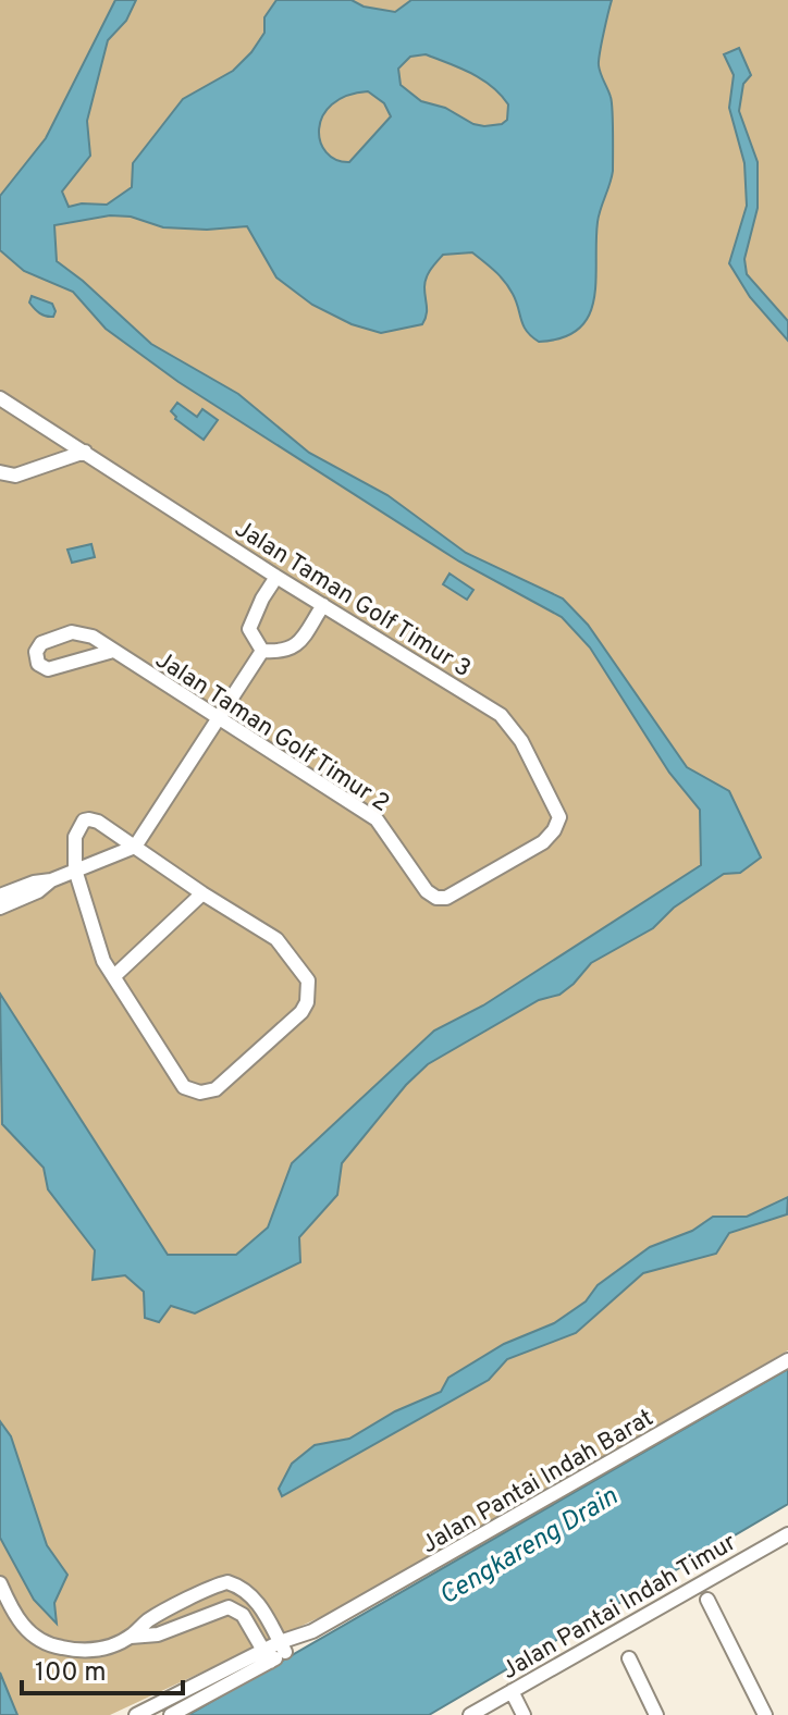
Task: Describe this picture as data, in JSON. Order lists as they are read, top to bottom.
{
  "streets": {
    "street": [
      "Jalan Taman Golf Timur 3",
      "Jalan Taman Golf Timur 2",
      "Jalan Pantai Indah Barat",
      "Jalan Pantai Indah Timur"
    ]
  },
  "crossings": [
    ["Jalan Taman Golf Timur 3", "Jalan Taman Golf Timur 2"]
  ],
  "water": ["Cengkareng Drain"],
  "scale_bar": "100 m"
}
